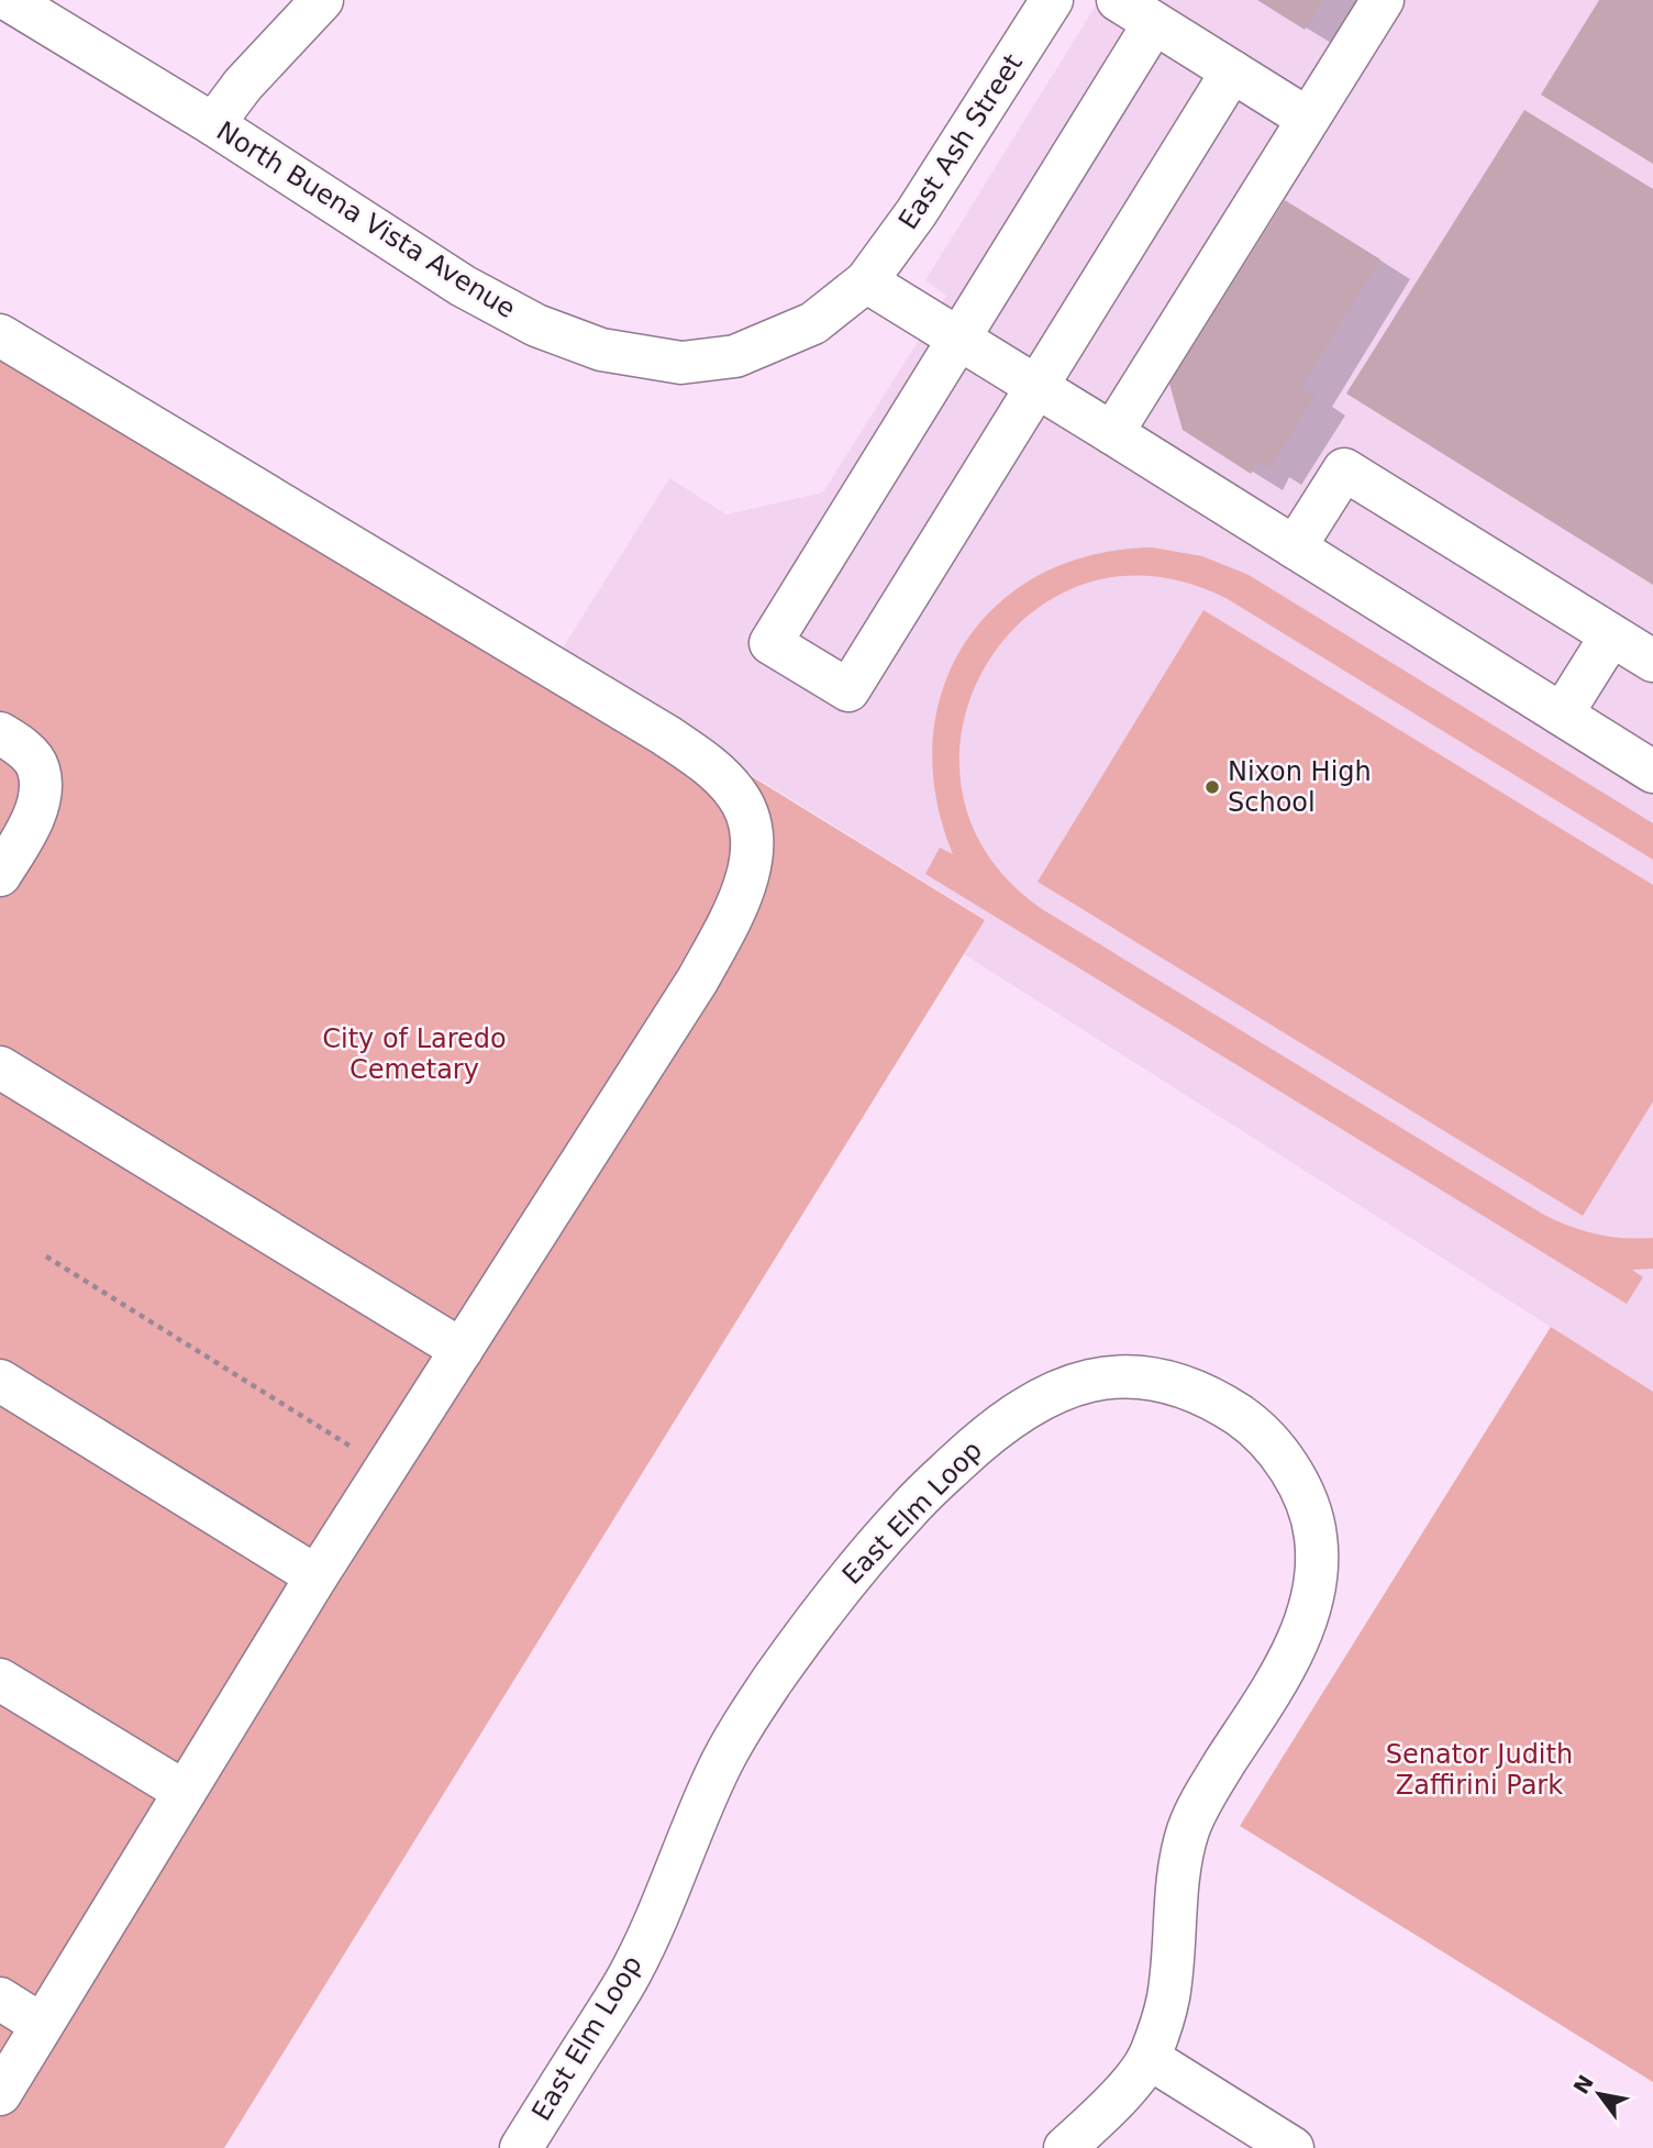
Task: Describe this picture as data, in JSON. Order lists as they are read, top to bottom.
{
  "streets": {
    "street": ["East Ash Street", "North Buena Vista Avenue", "East Elm Loop"]
  },
  "crossings": [
    ["East Ash Street", "North Buena Vista Avenue"]
  ],
  "parks": ["City of Laredo Cemetary", "Senator Judith Zaffirini Park"],
  "places": ["Nixon High School"],
  "north": "top left"
}
